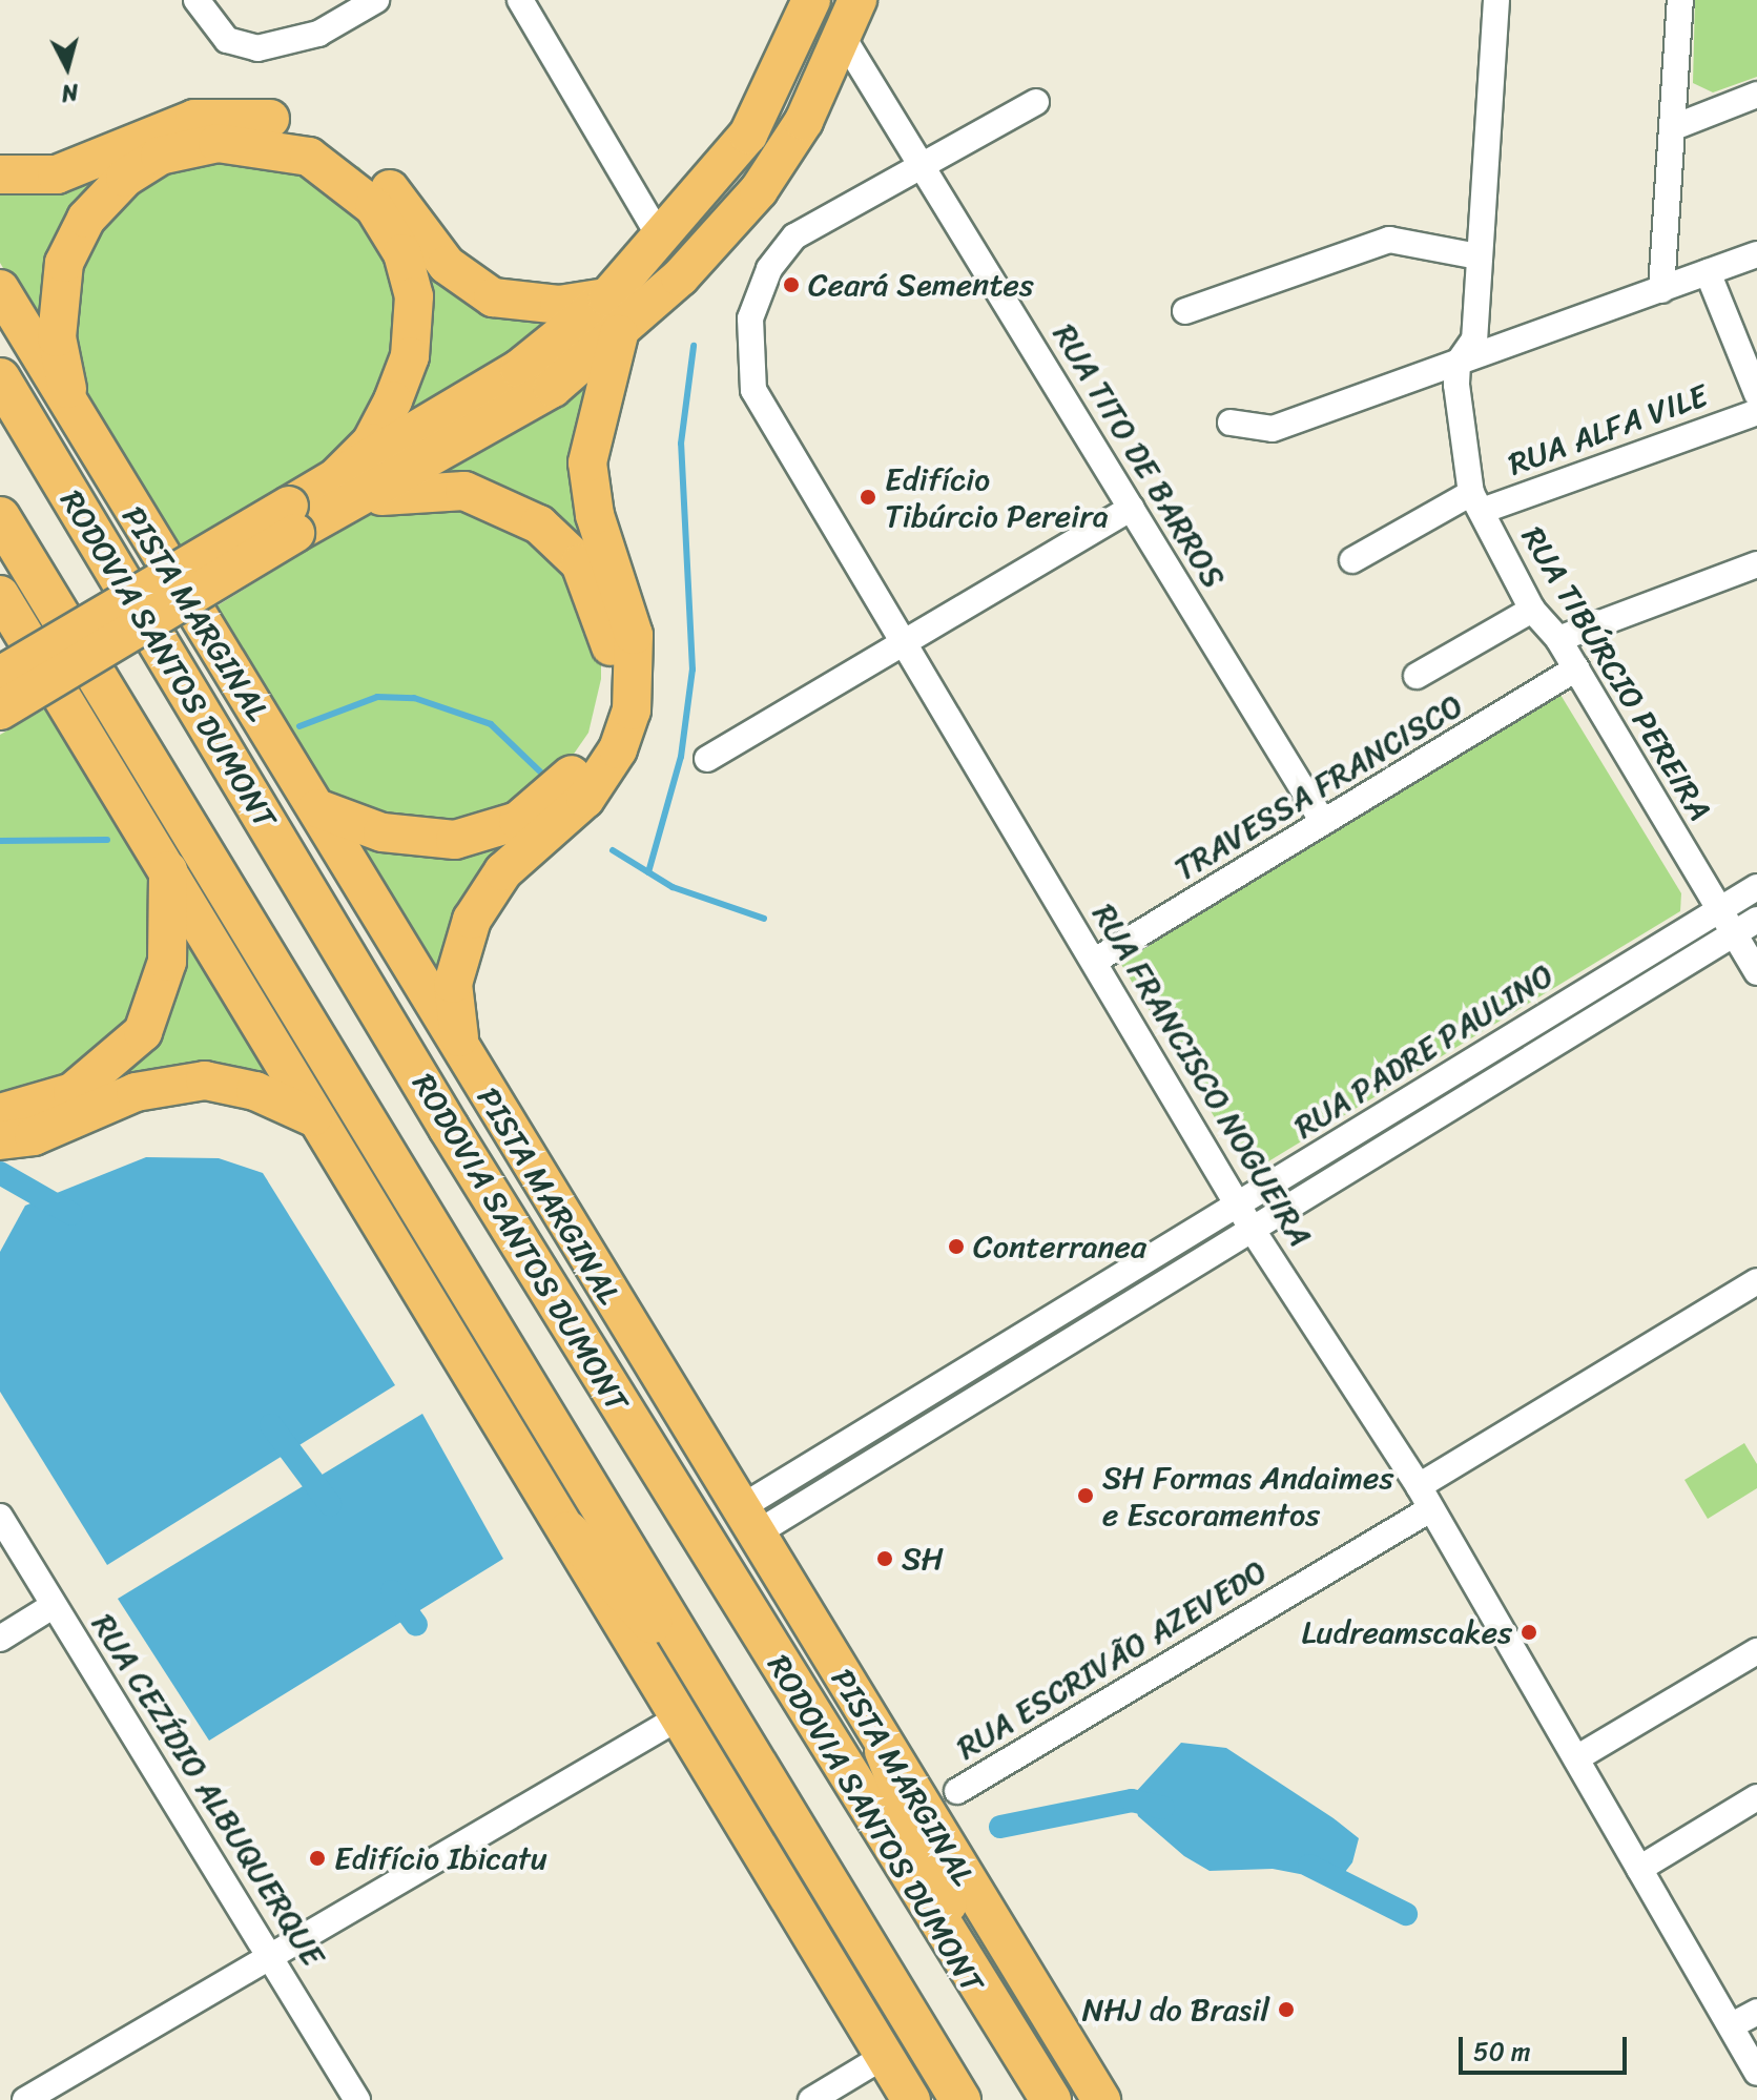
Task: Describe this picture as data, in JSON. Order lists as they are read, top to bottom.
{
  "streets": {
    "highway": ["RODOVIA SANTOS DUMONT"],
    "main road": ["PISTA MARGINAL"],
    "street": [
      "RUA ALFA VILE",
      "RUA TITO DE BARROS",
      "RUA TIBÚRCIO PEREIRA",
      "TRAVESSA FRANCISCO",
      "RUA PADRE PAULINO",
      "RUA FRANCISCO NOGUEIRA",
      "RUA ESCRIVÃO AZEVEDO",
      "RUA CEZÍDIO ALBUQUERQUE"
    ]
  },
  "crossings": [
    ["RUA ALFA VILE", "RUA TIBÚRCIO PEREIRA"],
    ["RUA TITO DE BARROS", "TRAVESSA FRANCISCO"],
    ["RUA TITO DE BARROS", "RUA FRANCISCO NOGUEIRA"],
    ["PISTA MARGINAL", "RUA PADRE PAULINO"],
    ["RUA TIBÚRCIO PEREIRA", "TRAVESSA FRANCISCO"],
    ["RUA TIBÚRCIO PEREIRA", "RUA PADRE PAULINO"],
    ["TRAVESSA FRANCISCO", "RUA FRANCISCO NOGUEIRA"],
    ["RUA PADRE PAULINO", "RUA FRANCISCO NOGUEIRA"],
    ["RUA FRANCISCO NOGUEIRA", "RUA ESCRIVÃO AZEVEDO"]
  ],
  "places": [
    "Ceará Sementes",
    "Edifício Tibúrcio Pereira",
    "Conterranea",
    "SH Formas Andaimes e Escoramentos",
    "SH",
    "Ludreamscakes",
    "Edifício Ibicatu",
    "NHJ do Brasil"
  ],
  "scale_bar": "50 m",
  "north": "bottom"
}
